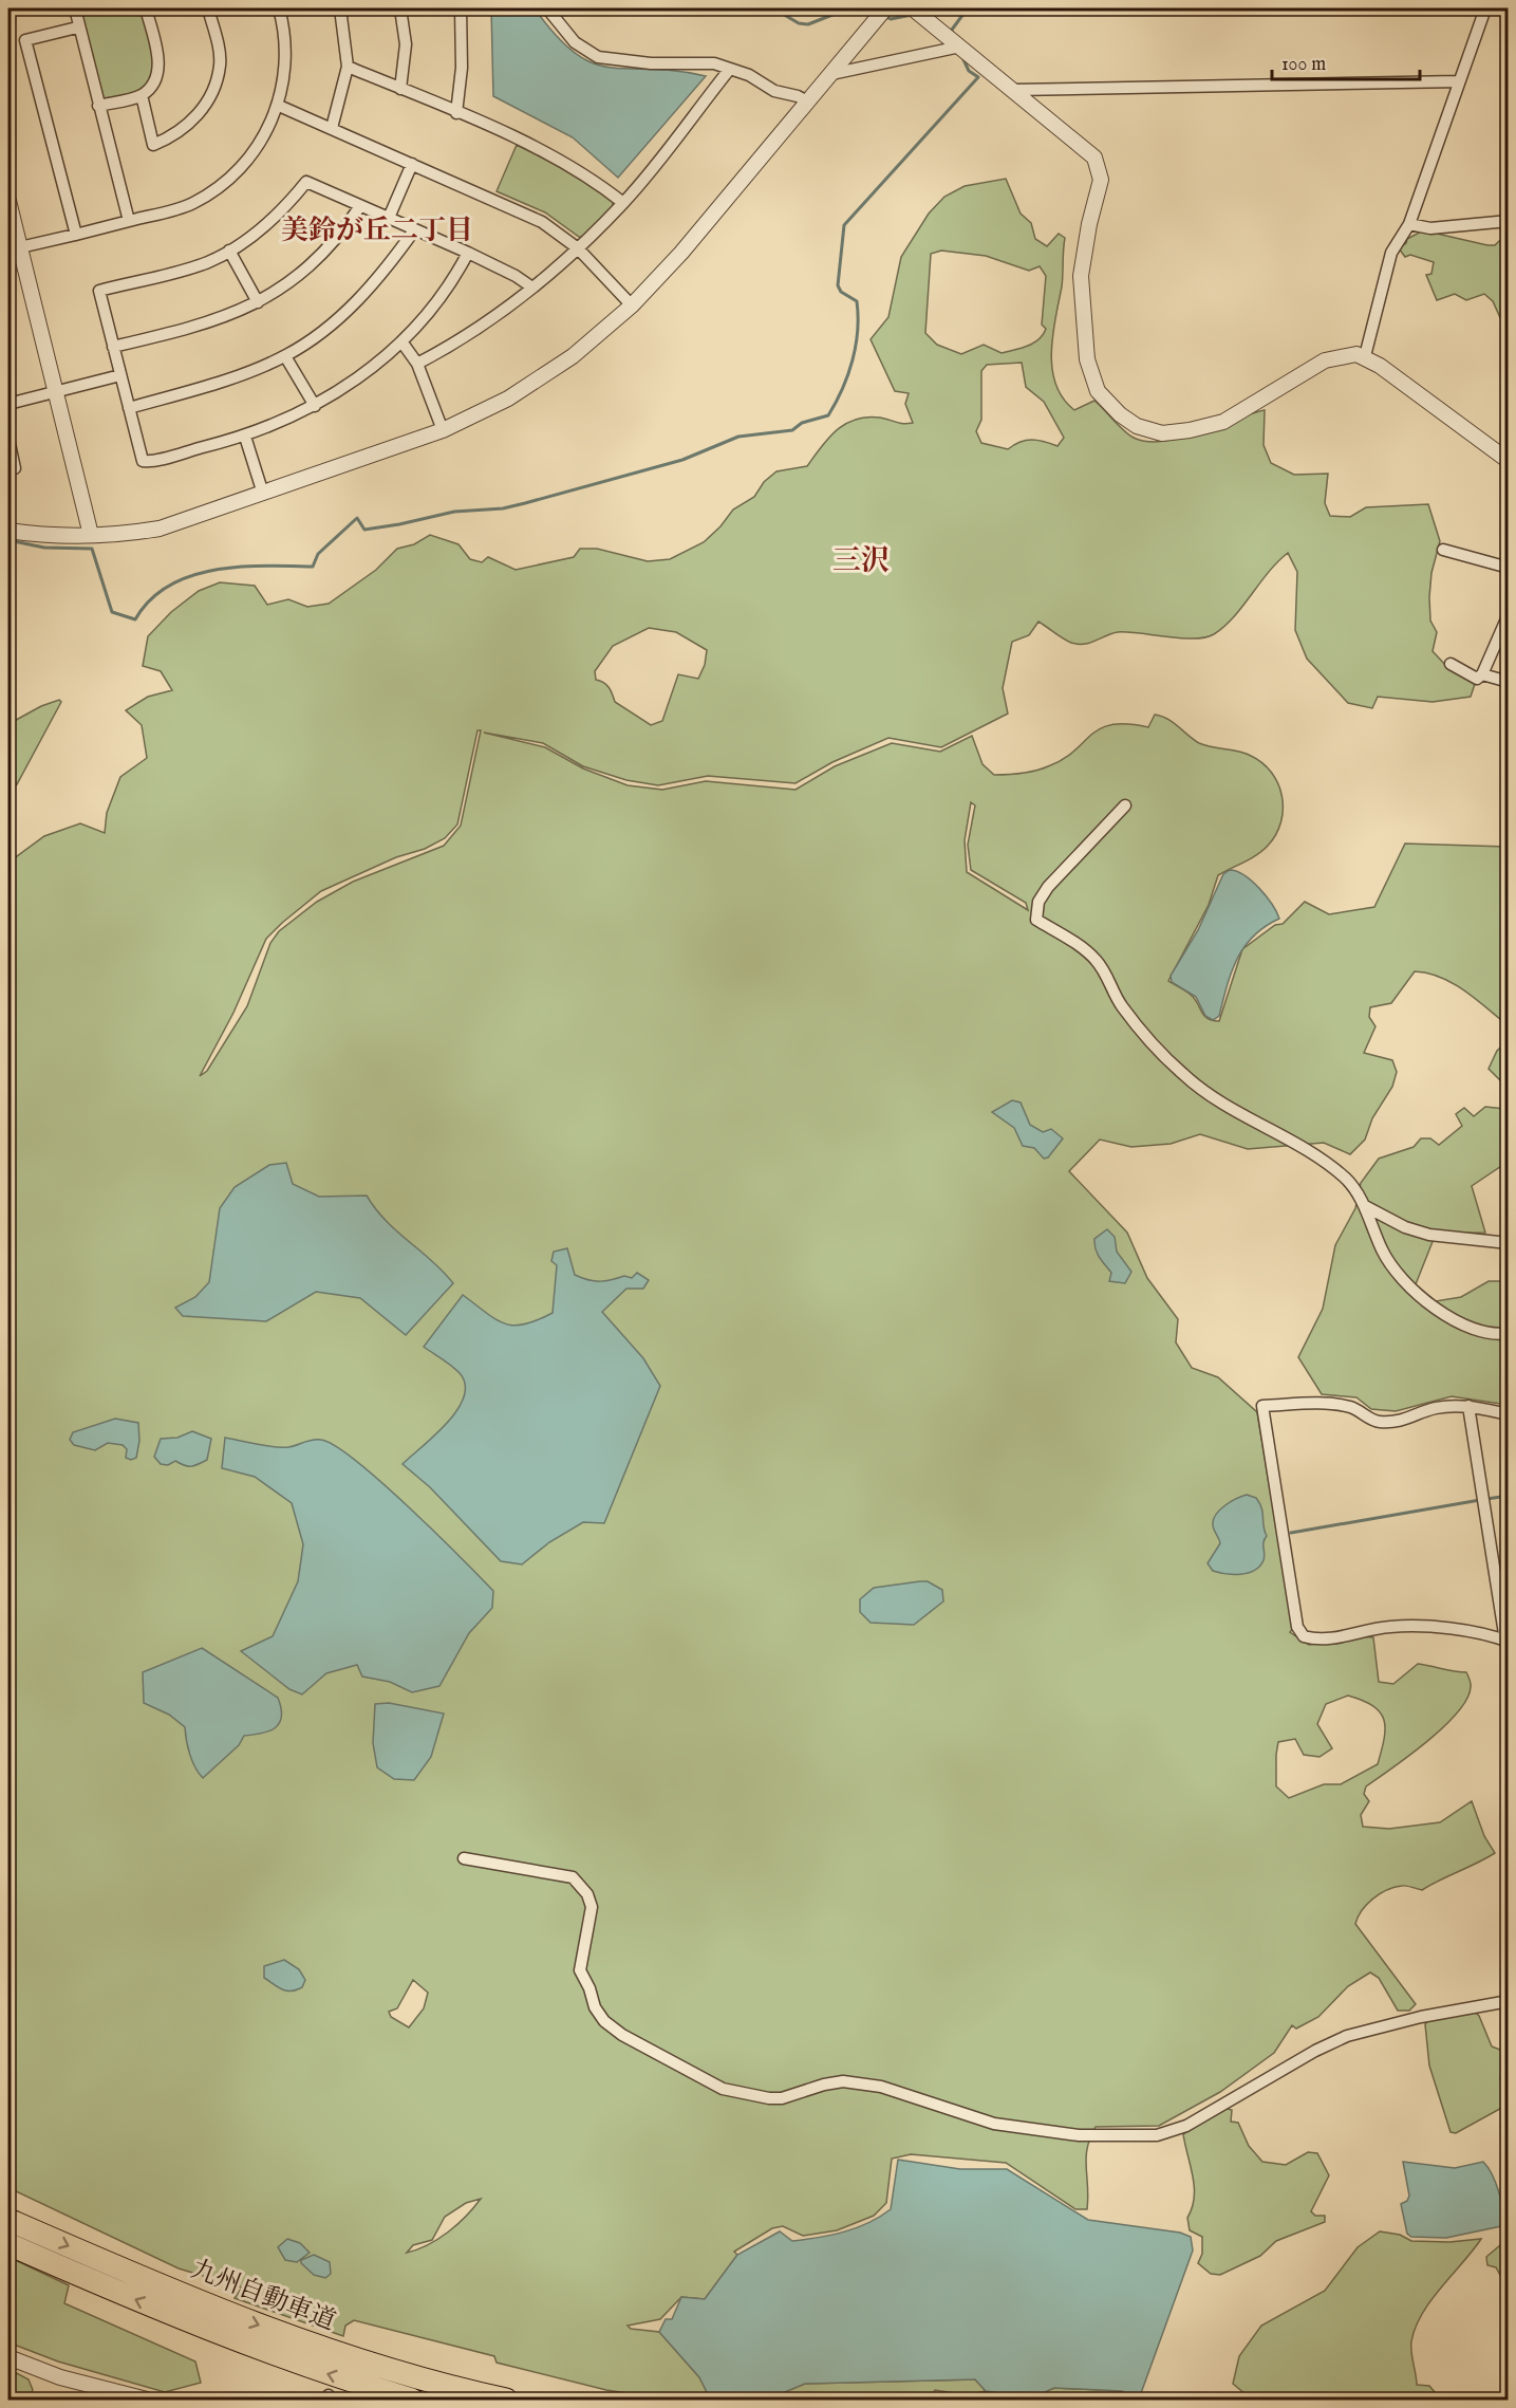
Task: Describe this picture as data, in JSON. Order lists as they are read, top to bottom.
{
  "streets": {
    "highway": ["九州自動車道"]
  },
  "districts": ["美鈴が丘二丁目", "三沢"],
  "scale_bar": "100 m"
}
